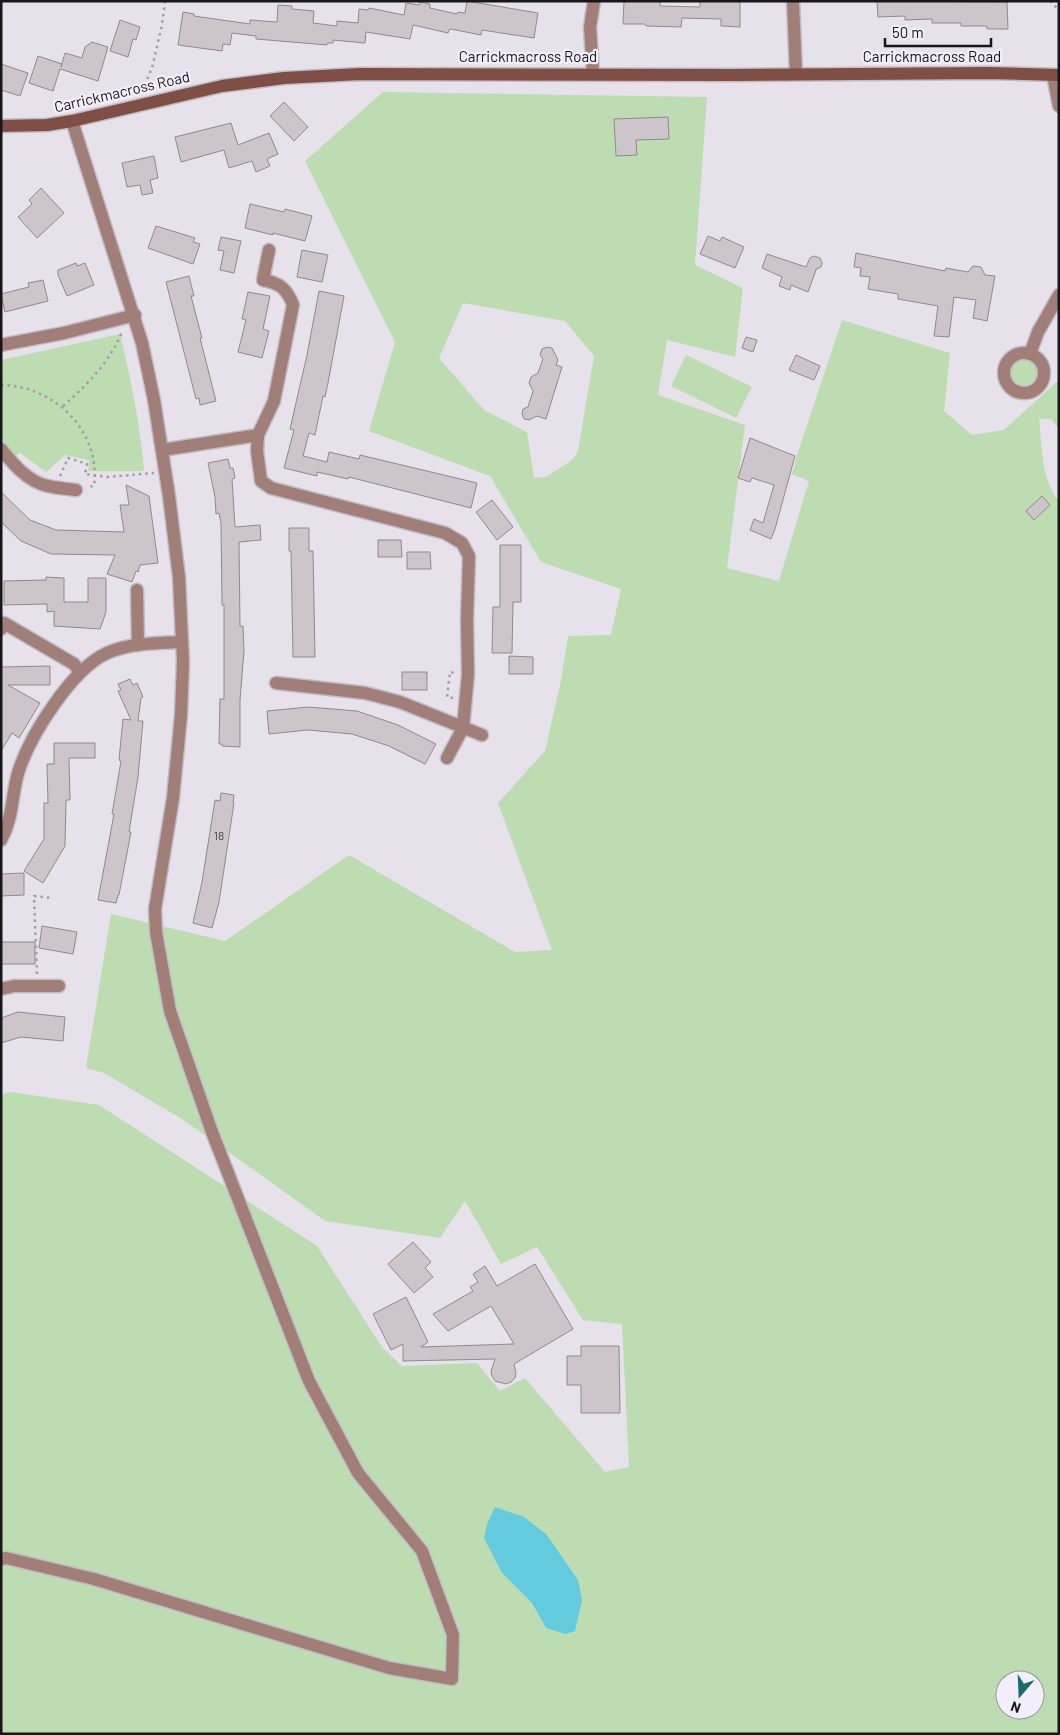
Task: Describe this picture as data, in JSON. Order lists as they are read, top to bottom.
{
  "streets": {
    "main road": ["Carrickmacross Road"]
  },
  "house_numbers": ["18"],
  "scale_bar": "50 m",
  "north": "bottom"
}
